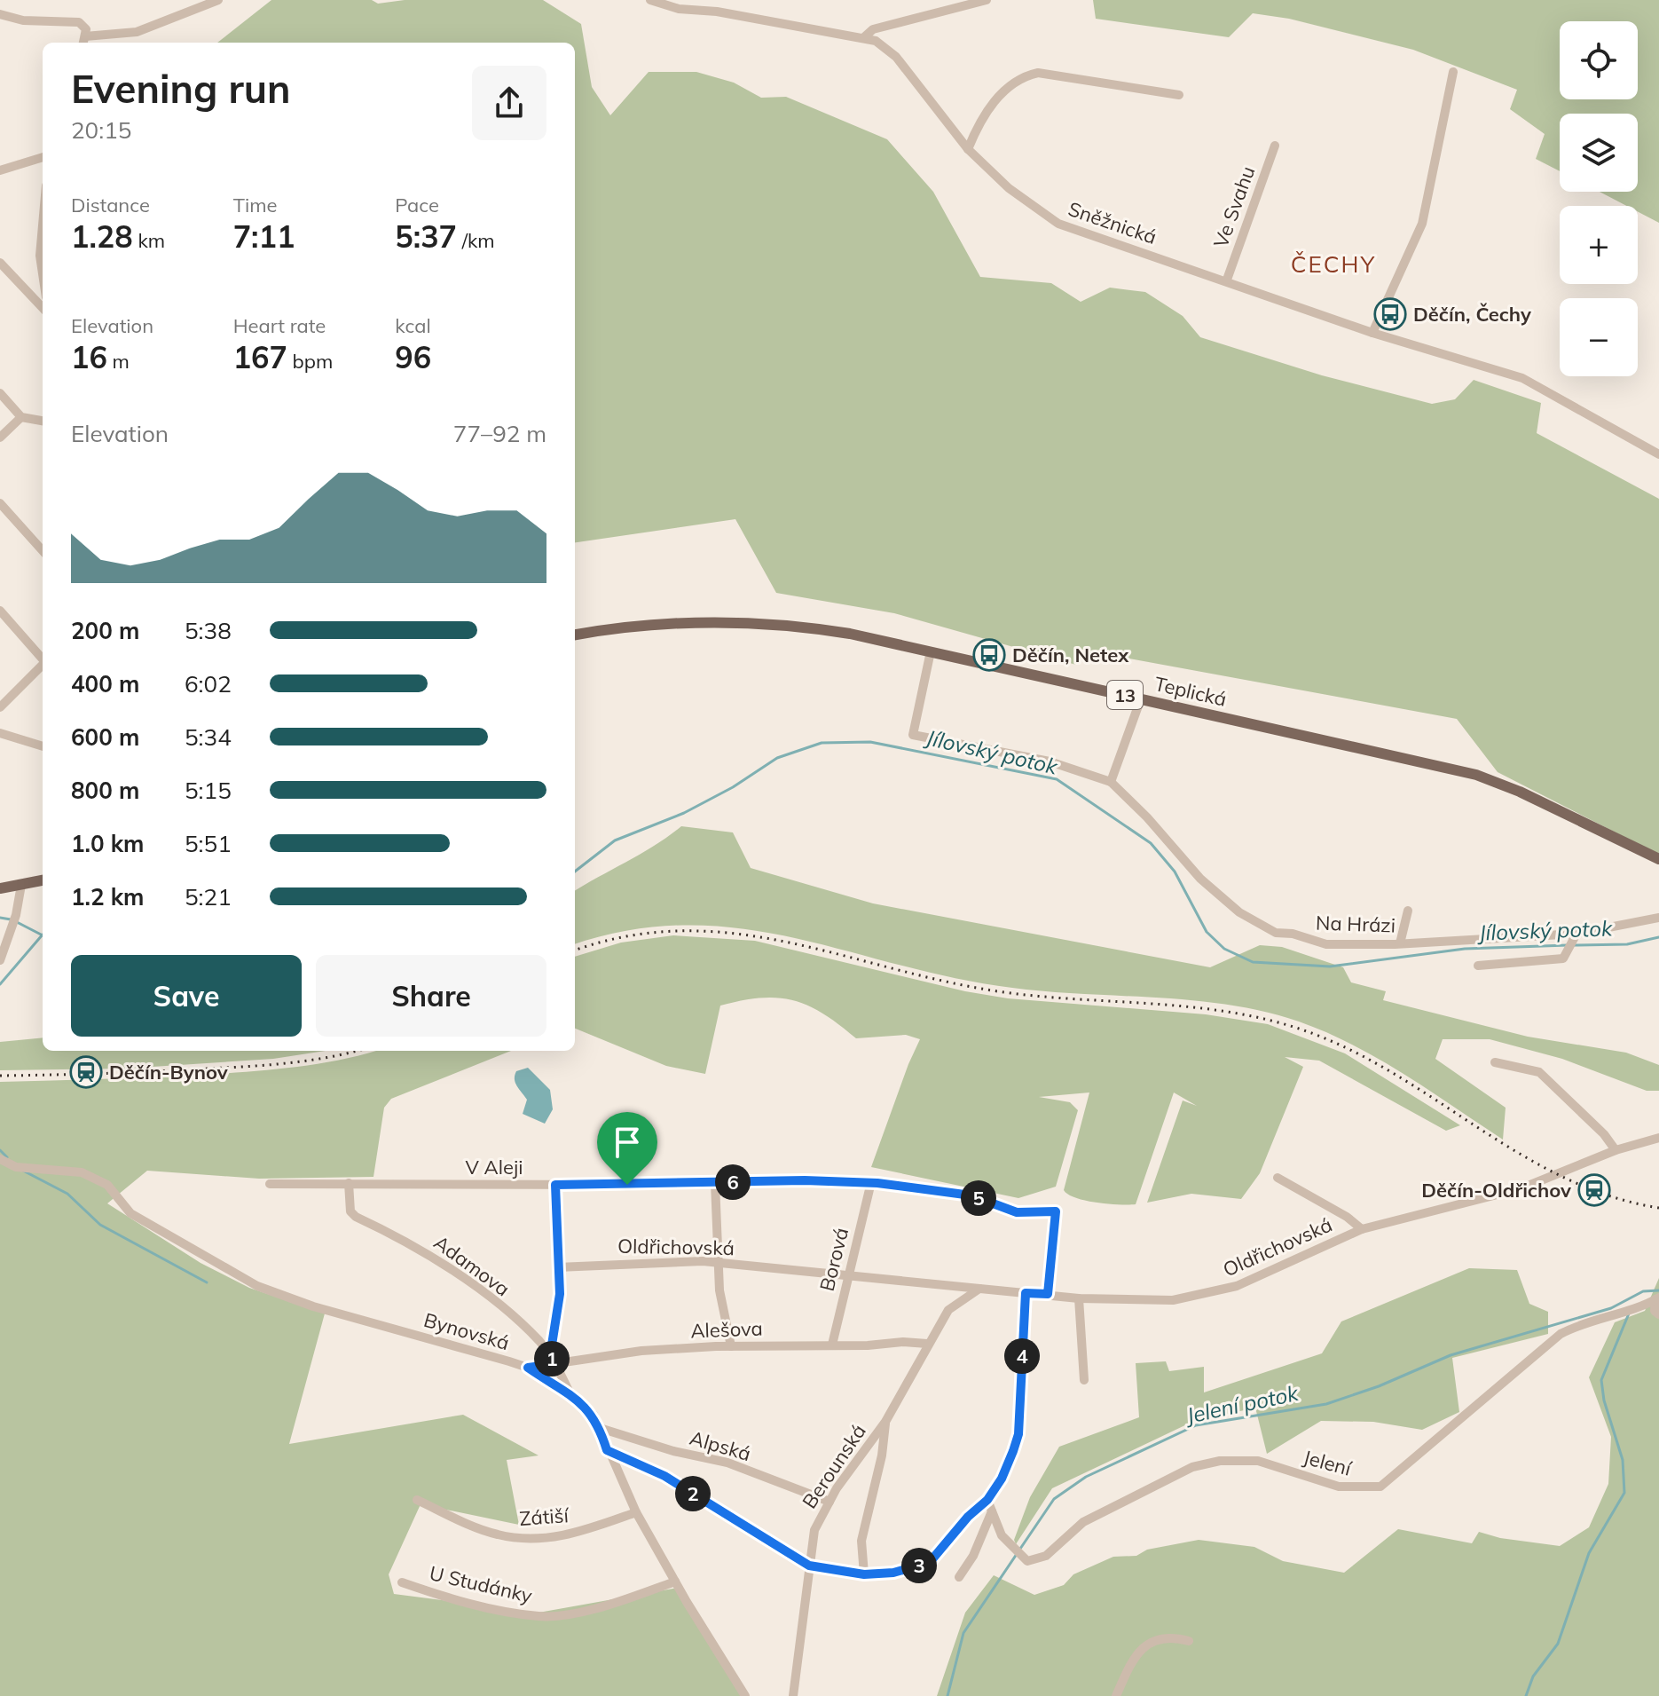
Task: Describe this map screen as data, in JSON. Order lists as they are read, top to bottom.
{
  "streets": {
    "main road": ["Teplická", "13"],
    "street": [
      "Ve Svahu",
      "Sněžnická",
      "Na Hrázi",
      "V Aleji",
      "Oldřichovská",
      "Borová",
      "Adamova",
      "Alešova",
      "Bynovská",
      "Alpská",
      "Jelení",
      "Berounská",
      "Zátiší",
      "U Studánky"
    ]
  },
  "crossings": [
    ["Ve Svahu", "Sněžnická"],
    ["V Aleji", "Oldřichovská"],
    ["V Aleji", "Borová"],
    ["V Aleji", "Adamova"],
    ["Oldřichovská", "Borová"],
    ["Oldřichovská", "Berounská"],
    ["Borová", "Alešova"],
    ["Adamova", "Alešova"],
    ["Adamova", "Bynovská"],
    ["Alešova", "Bynovská"],
    ["Alešova", "Berounská"],
    ["Bynovská", "Alpská"],
    ["Bynovská", "Zátiší"],
    ["Bynovská", "U Studánky"],
    ["Alpská", "Berounská"]
  ],
  "districts": ["ČECHY"],
  "water": ["Jílovský potok", "Jelení potok"],
  "places": {
    "bus stop": ["Děčín, Čechy", "Děčín, Netex"],
    "station": ["Děčín-Bynov", "Děčín-Oldřichov"]
  },
  "page": {
    "map_buttons": ["+", "−"],
    "heading": ["Evening run", "20:15"],
    "stats": [
      ["Distance", "1.28 km"],
      ["Time", "7:11"],
      ["Pace", "5:37 /km"],
      ["Elevation", "16 m"],
      ["Heart rate", "167 bpm"],
      ["kcal", "96"]
    ],
    "chart": ["Elevation", "77–92 m"],
    "list": [
      {
        "name": "200 m",
        "note": "5:38"
      },
      {
        "name": "400 m",
        "note": "6:02"
      },
      {
        "name": "600 m",
        "note": "5:34"
      },
      {
        "name": "800 m",
        "note": "5:15"
      },
      {
        "name": "1.0 km",
        "note": "5:51"
      },
      {
        "name": "1.2 km",
        "note": "5:21"
      }
    ],
    "buttons": ["Save", "Share"],
    "pins": [
      "6",
      "5",
      "4",
      "1",
      "2",
      "3"
    ]
  }
}
